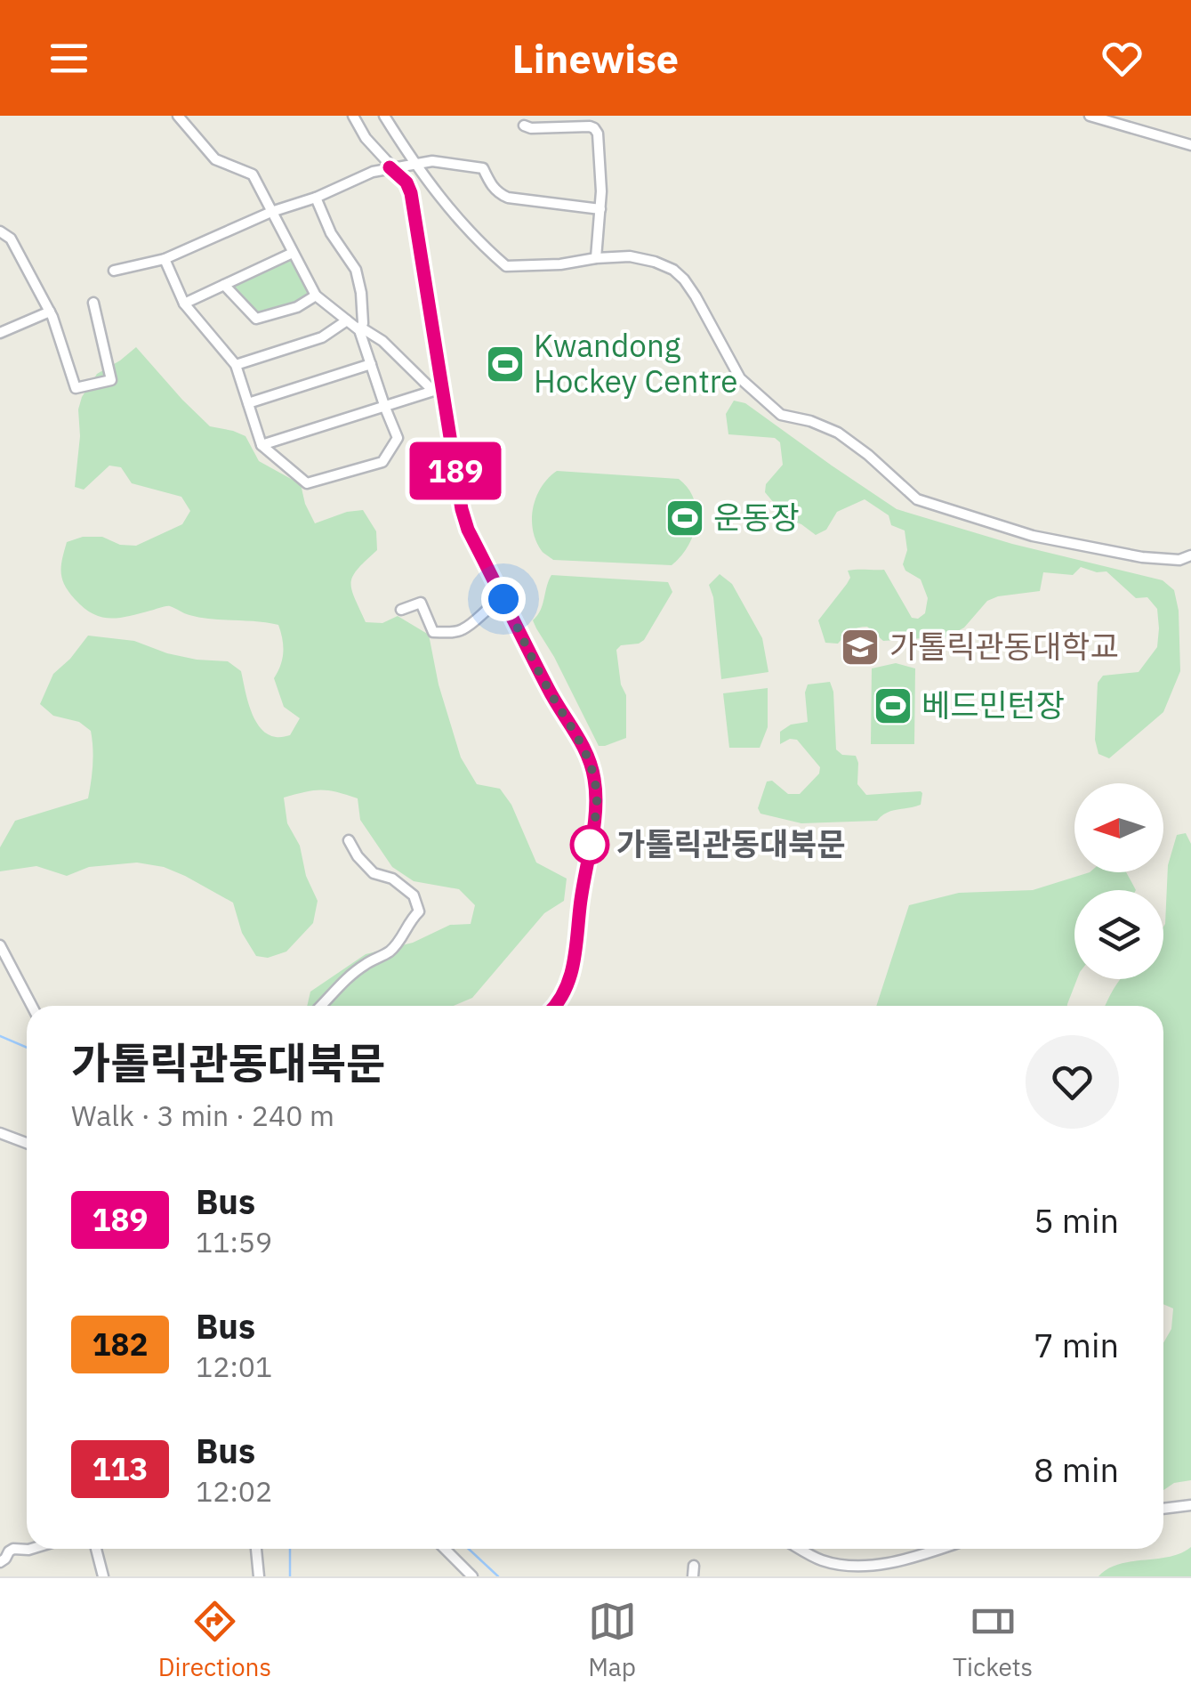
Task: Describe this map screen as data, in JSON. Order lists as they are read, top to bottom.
{
  "places": {
    "sports": ["Kwandong Hockey Centre", "운동장", "베드민턴장"],
    "school or university": ["가톨릭관동대학교"],
    "other": ["가톨릭관동대북문"]
  },
  "lines": ["bus line 189"],
  "north": "left",
  "page": {
    "header": "Linewise",
    "on_map": "189",
    "heading": ["가톨릭관동대북문", "Walk · 3 min · 240 m"],
    "list": [
      {
        "mark": "189",
        "name": "Bus",
        "note": "11:59",
        "value": "5 min"
      },
      {
        "mark": "182",
        "name": "Bus",
        "note": "12:01",
        "value": "7 min"
      },
      {
        "mark": "113",
        "name": "Bus",
        "note": "12:02",
        "value": "8 min"
      }
    ],
    "tabs": ["Directions", "Map", "Tickets"]
  }
}
